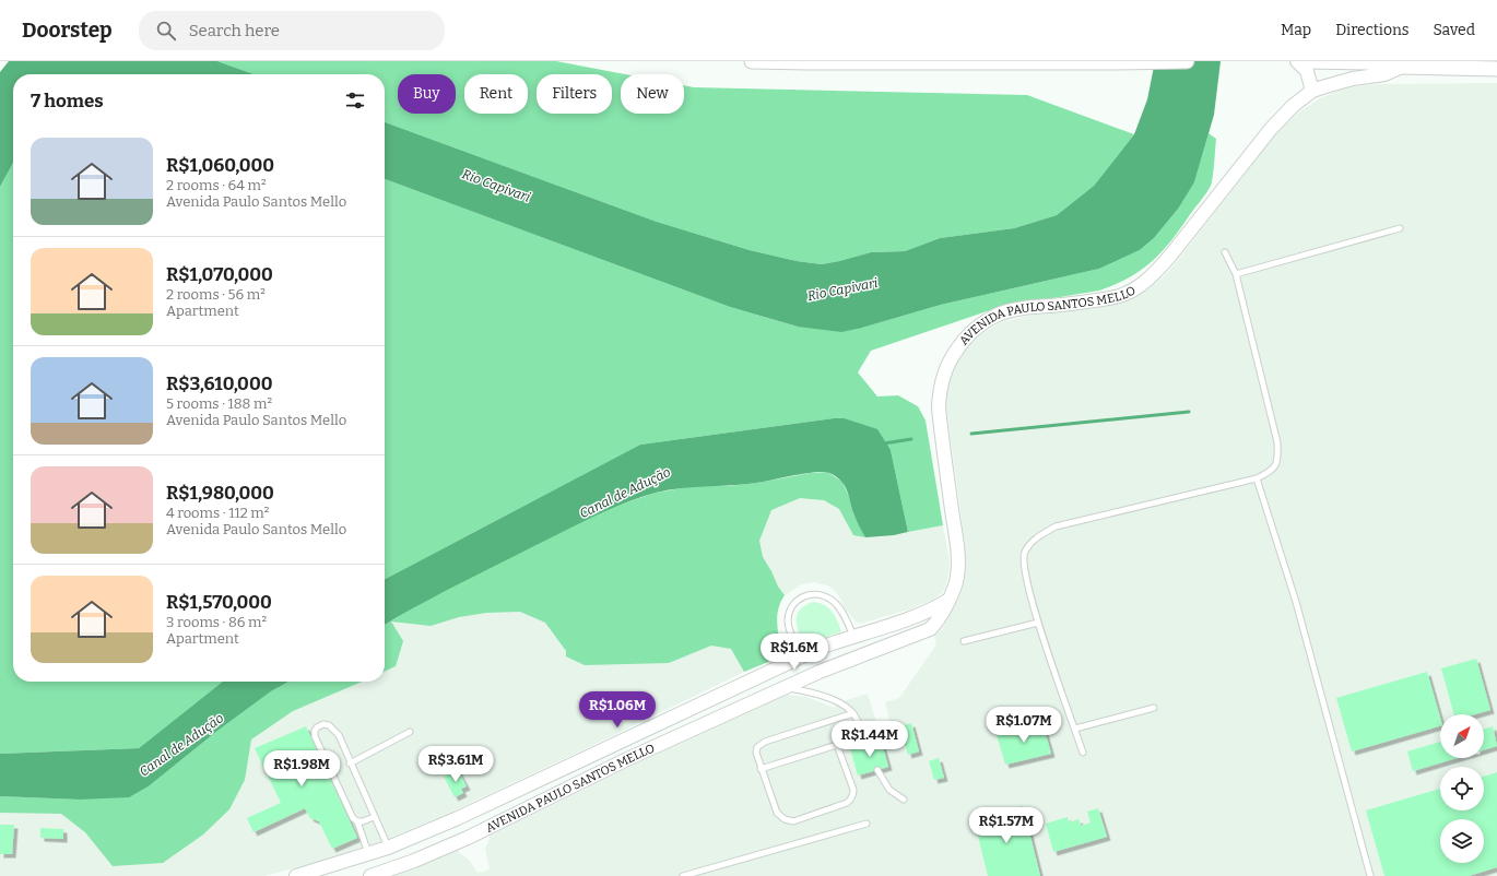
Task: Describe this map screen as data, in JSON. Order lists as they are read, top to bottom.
{
  "streets": {
    "street": ["AVENIDA PAULO SANTOS MELLO"]
  },
  "water": ["Rio Capivari", "Canal de Adução"],
  "north": "top right",
  "page": {
    "header": "Doorstep",
    "search": "Search here",
    "nav": ["Map", "Directions", "Saved"],
    "chip": [
      "Buy",
      "Rent",
      "Filters",
      "New"
    ],
    "heading": "7 homes",
    "list": [
      {
        "name": "R$1,060,000",
        "note": "2 rooms · 64 m² · Avenida Paulo Santos Mello"
      },
      {
        "name": "R$1,070,000",
        "note": "2 rooms · 56 m² · Apartment"
      },
      {
        "name": "R$3,610,000",
        "note": "5 rooms · 188 m² · Avenida Paulo Santos Mello"
      },
      {
        "name": "R$1,980,000",
        "note": "4 rooms · 112 m² · Avenida Paulo Santos Mello"
      },
      {
        "name": "R$1,570,000",
        "note": "3 rooms · 86 m² · Apartment"
      }
    ],
    "price": [
      "R$1.6M",
      "R$1.06M",
      "R$1.07M",
      "R$1.44M",
      "R$3.61M",
      "R$1.98M",
      "R$1.57M"
    ]
  }
}
